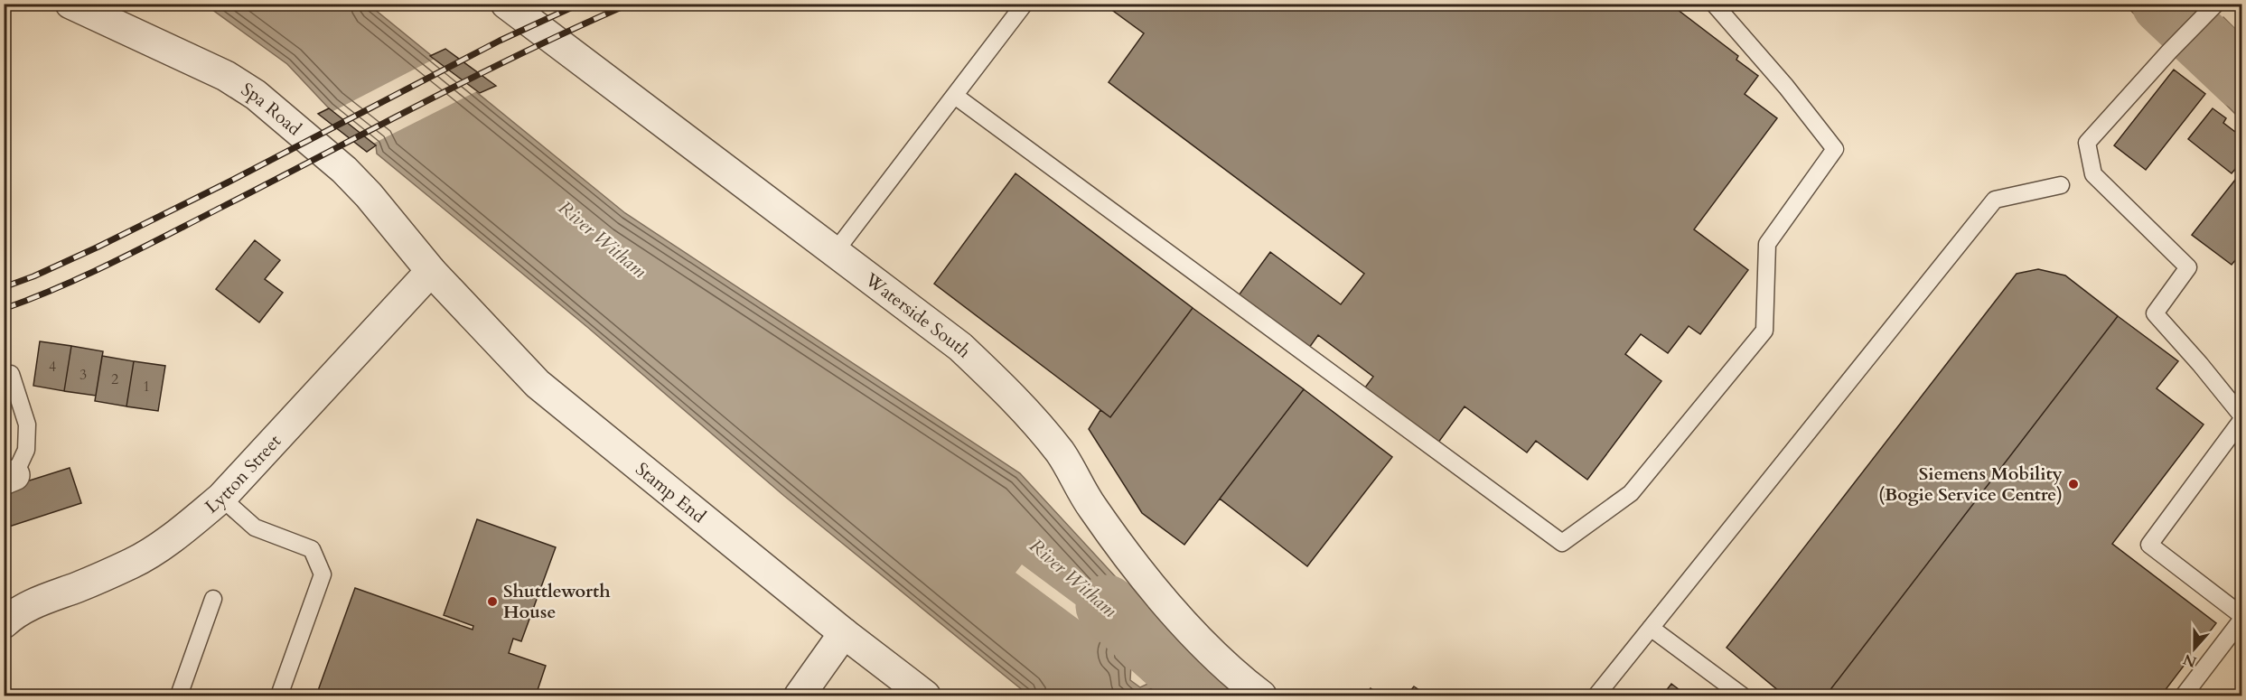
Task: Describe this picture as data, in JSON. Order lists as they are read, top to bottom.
{
  "streets": {
    "street": [
      "Spa Road",
      "Waterside South",
      "Lytton Street",
      "Stamp End"
    ]
  },
  "crossings": [
    ["Spa Road", "Lytton Street"],
    ["Spa Road", "Stamp End"],
    ["Lytton Street", "Stamp End"]
  ],
  "water": ["River Witham"],
  "places": ["Siemens Mobility (Bogie Service Centre)", "Shuttleworth House"],
  "house_numbers": [
    "4",
    "3",
    "2",
    "1"
  ],
  "north": "bottom"
}
